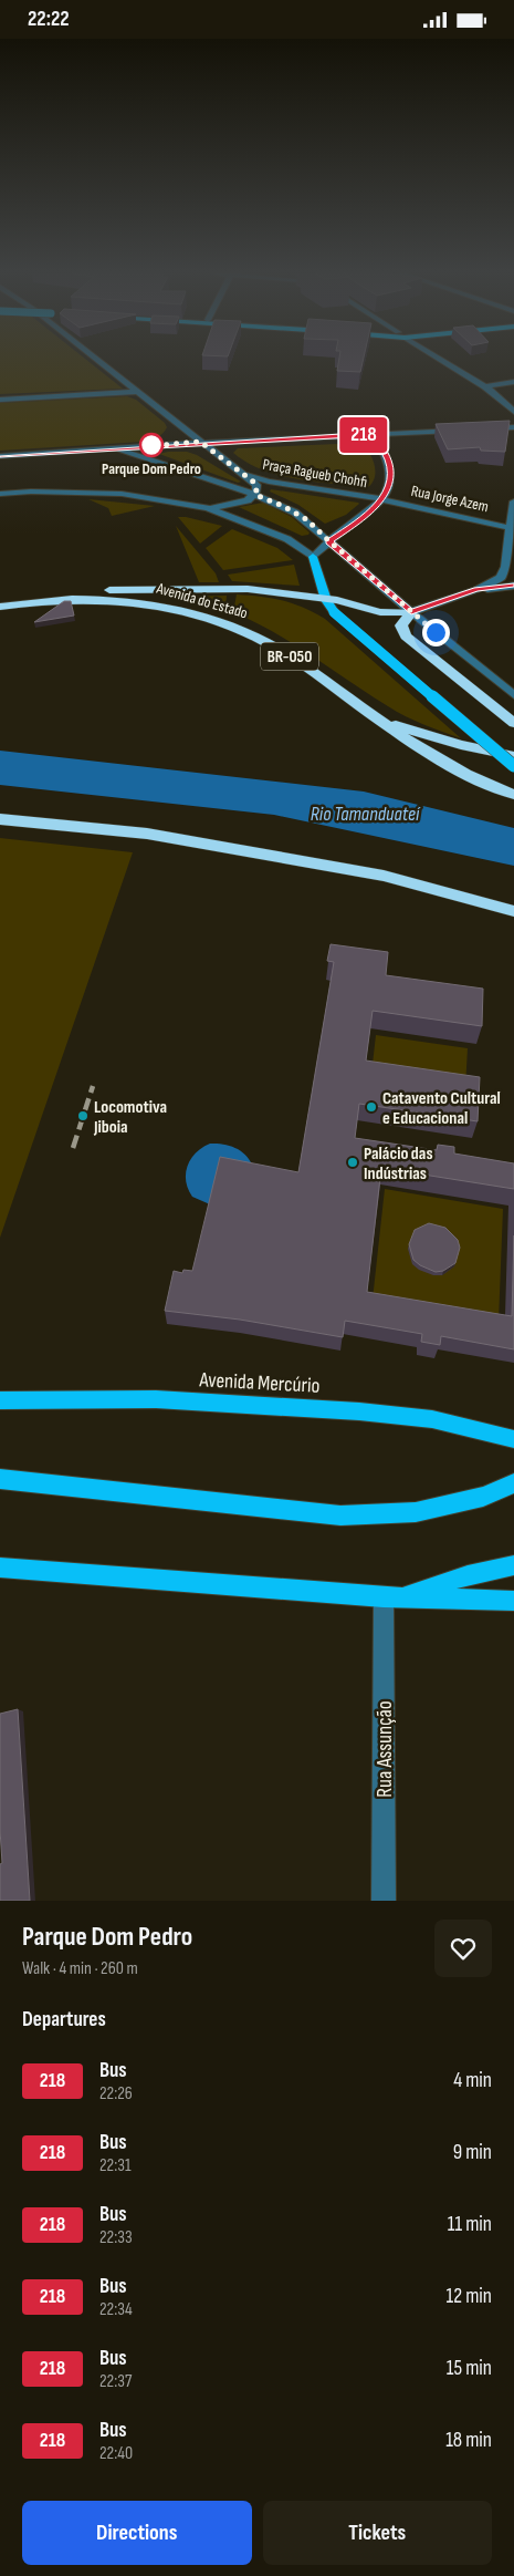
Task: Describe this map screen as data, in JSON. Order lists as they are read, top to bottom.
{
  "streets": {
    "highway": ["Avenida do Estado", "BR-050"],
    "main road": ["Avenida Mercúrio"],
    "street": ["Praça Ragueb Chohfi", "Rua Jorge Azem", "Rua Assunção"]
  },
  "crossings": [
    ["Praça Ragueb Chohfi", "Rua Jorge Azem"]
  ],
  "water": ["Rio Tamanduateí"],
  "places": [
    "Parque Dom Pedro",
    "Catavento Cultural e Educacional",
    "Locomotiva Jiboia",
    "Palácio das Indústrias"
  ],
  "lines": ["bus line 218"],
  "page": {
    "status": "22:22",
    "on_map": "218",
    "heading": [
      ["Parque Dom Pedro", "Walk · 4 min · 260 m"],
      "Departures"
    ],
    "list": [
      {
        "mark": "218",
        "name": "Bus",
        "note": "22:26",
        "value": "4 min"
      },
      {
        "mark": "218",
        "name": "Bus",
        "note": "22:31",
        "value": "9 min"
      },
      {
        "mark": "218",
        "name": "Bus",
        "note": "22:33",
        "value": "11 min"
      },
      {
        "mark": "218",
        "name": "Bus",
        "note": "22:34",
        "value": "12 min"
      },
      {
        "mark": "218",
        "name": "Bus",
        "note": "22:37",
        "value": "15 min"
      },
      {
        "mark": "218",
        "name": "Bus",
        "note": "22:40",
        "value": "18 min"
      }
    ],
    "buttons": ["Directions", "Tickets"]
  }
}
